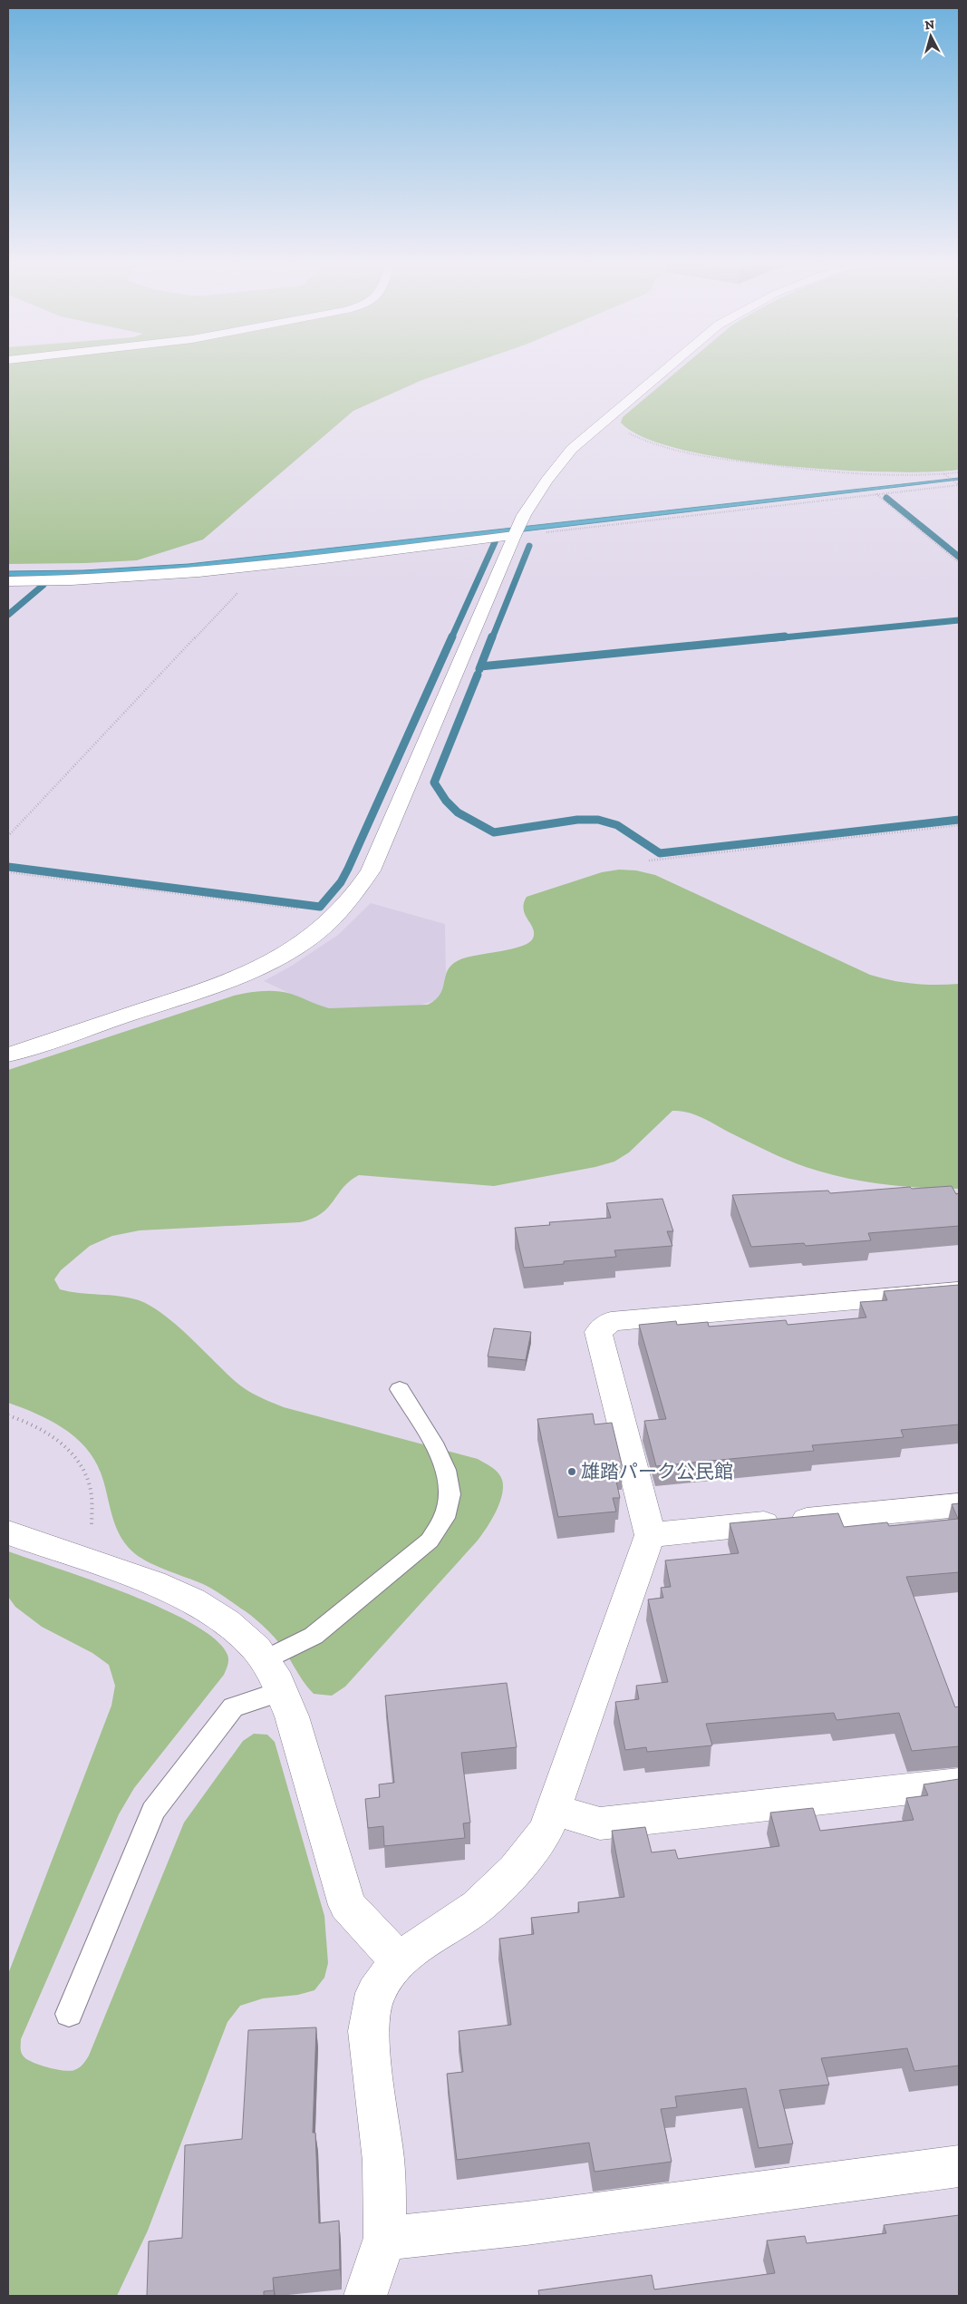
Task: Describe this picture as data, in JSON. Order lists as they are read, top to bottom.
{
  "places": ["雄踏パーク公民館"],
  "north": "top"
}
